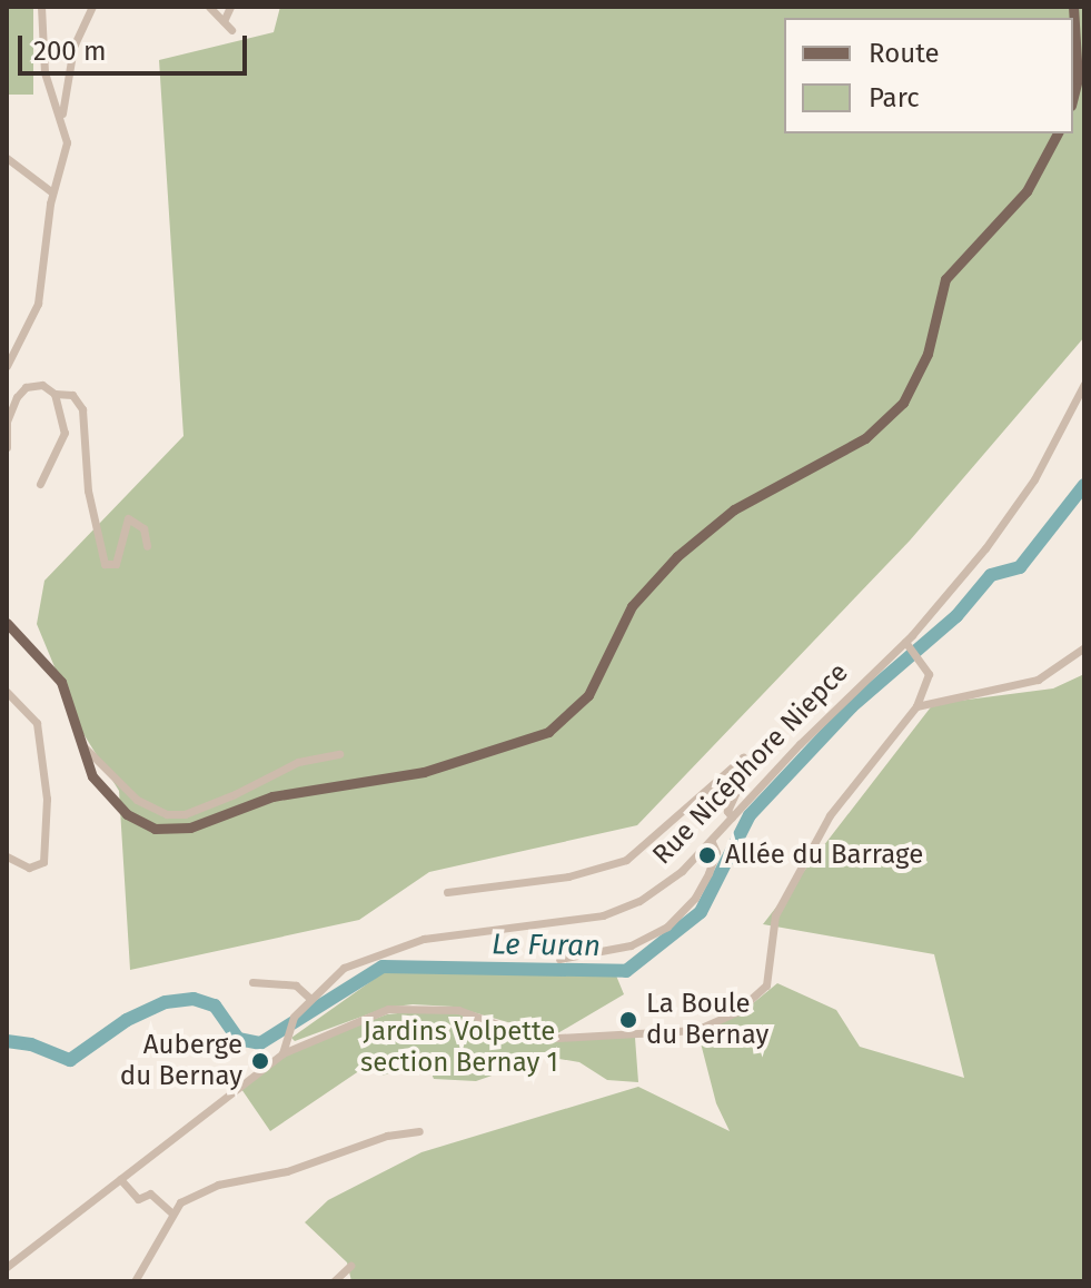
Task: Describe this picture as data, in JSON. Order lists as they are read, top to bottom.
{
  "streets": {
    "street": ["Rue Nicéphore Niepce"]
  },
  "water": ["Le Furan"],
  "parks": ["Jardins Volpette section Bernay 1"],
  "places": ["Allée du Barrage", "La Boule du Bernay", "Auberge du Bernay"],
  "legend": ["Route", "Parc"],
  "scale_bar": "200 m"
}
